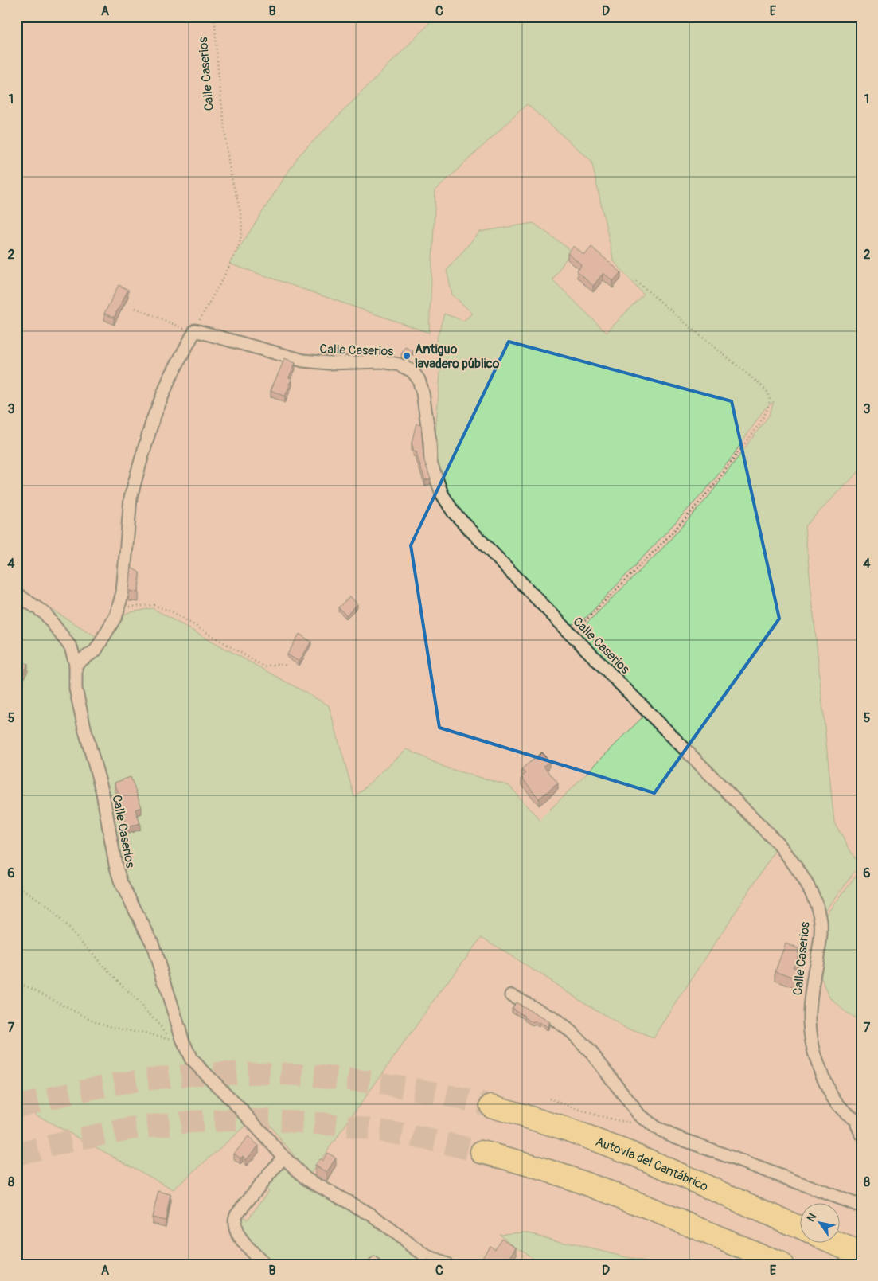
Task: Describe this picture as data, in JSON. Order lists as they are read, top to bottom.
{
  "streets": {
    "highway": ["Autovía del Cantábrico"],
    "street": ["Calle Caserios"]
  },
  "places": ["Antiguo lavadero público"],
  "north": "top left",
  "grid": {
    "columns": [
      "A",
      "B",
      "C",
      "D",
      "E"
    ],
    "rows": [
      "1",
      "2",
      "3",
      "4",
      "5",
      "6",
      "7",
      "8"
    ]
  }
}
